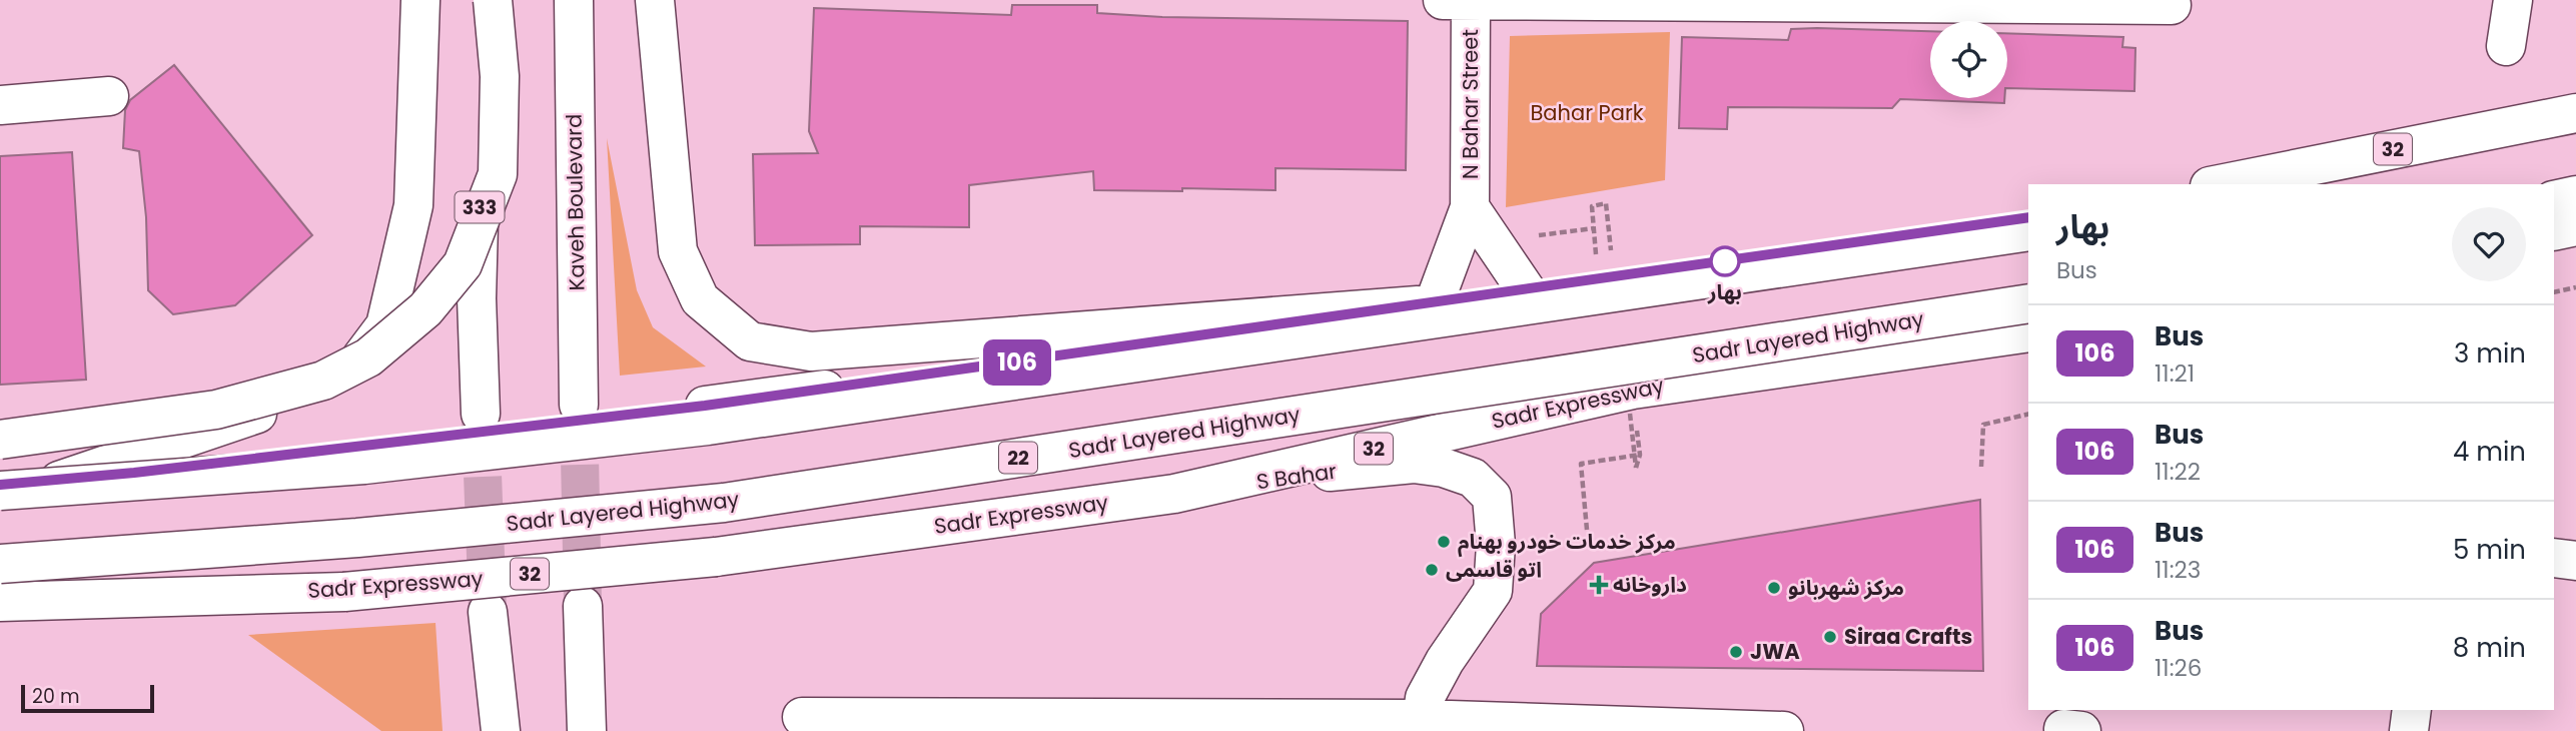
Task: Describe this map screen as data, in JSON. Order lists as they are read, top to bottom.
{
  "streets": {
    "main road": [
      "N Bahar Street",
      "32",
      "Kaveh Boulevard",
      "333",
      "Sadr Layered Highway",
      "Sadr Expressway",
      "22",
      "S Bahar"
    ]
  },
  "crossings": [
    ["Sadr Expressway", "S Bahar"]
  ],
  "parks": ["Bahar Park"],
  "places": {
    "other": [
      "بهار",
      "مرکز خدمات خودرو بهنام",
      "اتو قاسمی",
      "مرکز شهربانو",
      "Siraa Crafts",
      "JWA"
    ],
    "health": ["داروخانه"]
  },
  "lines": ["bus line 106"],
  "scale_bar": "20 m",
  "page": {
    "on_map": "106",
    "heading": ["بهار", "Bus"],
    "list": [
      {
        "mark": "106",
        "name": "Bus",
        "note": "11:21",
        "value": "3 min"
      },
      {
        "mark": "106",
        "name": "Bus",
        "note": "11:22",
        "value": "4 min"
      },
      {
        "mark": "106",
        "name": "Bus",
        "note": "11:23",
        "value": "5 min"
      },
      {
        "mark": "106",
        "name": "Bus",
        "note": "11:26",
        "value": "8 min"
      }
    ],
    "scale": "20 m"
  }
}
